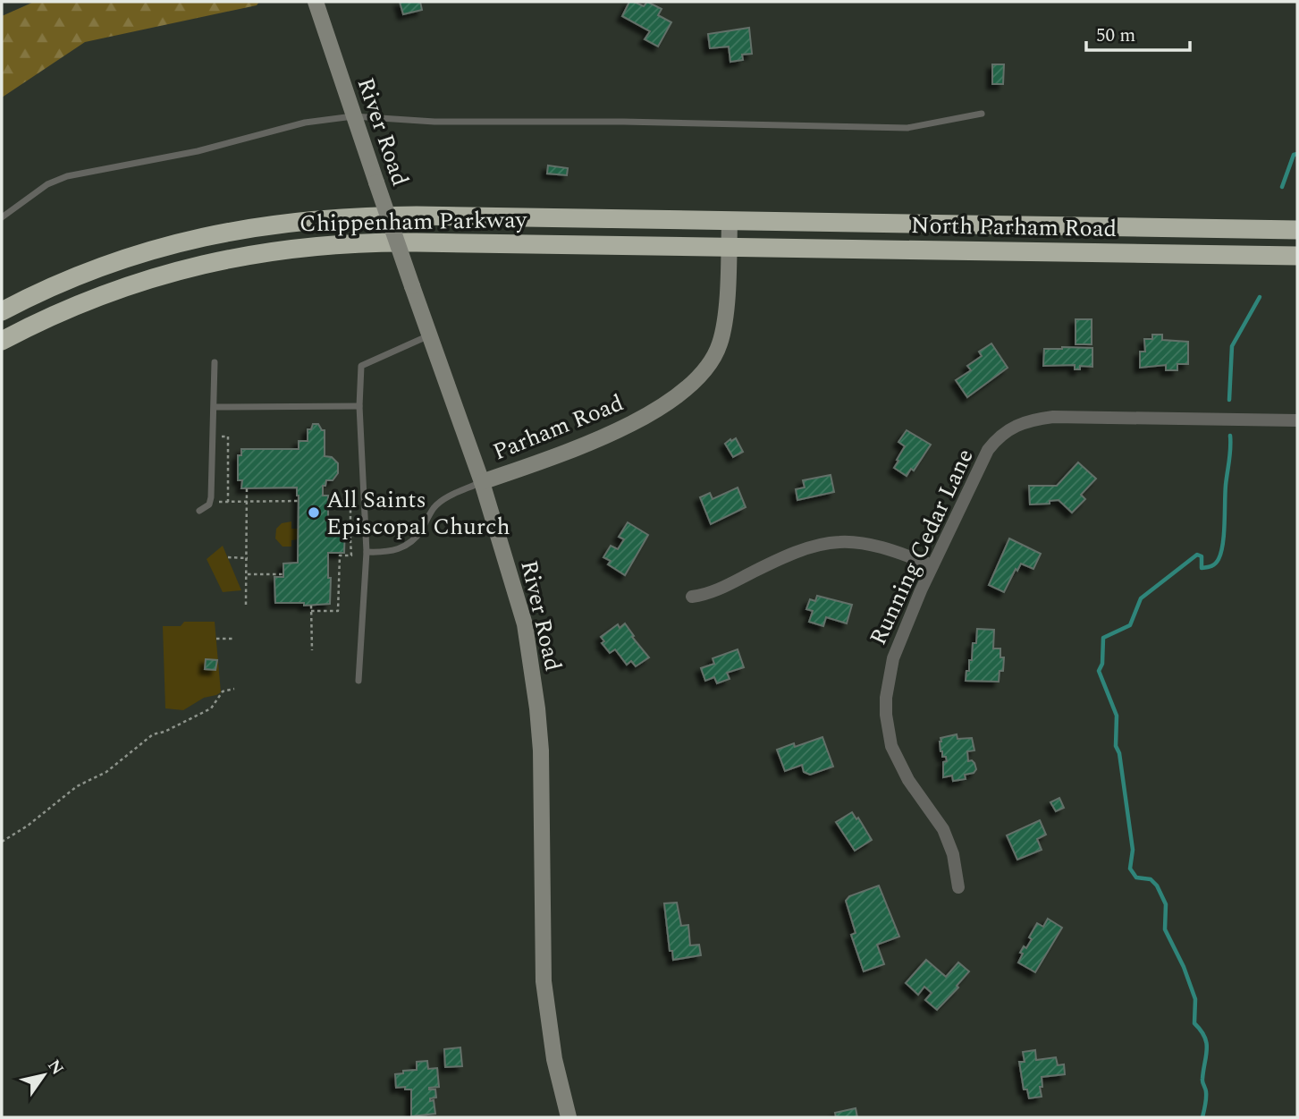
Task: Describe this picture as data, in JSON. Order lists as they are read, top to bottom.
{
  "streets": {
    "highway": ["Chippenham Parkway", "North Parham Road"],
    "main road": ["River Road", "Parham Road"],
    "street": ["Running Cedar Lane"]
  },
  "crossings": [
    ["River Road", "Parham Road"],
    ["Chippenham Parkway", "North Parham Road"],
    ["Chippenham Parkway", "Parham Road"],
    ["North Parham Road", "Parham Road"]
  ],
  "places": ["All Saints Episcopal Church"],
  "scale_bar": "50 m",
  "north": "top right"
}
